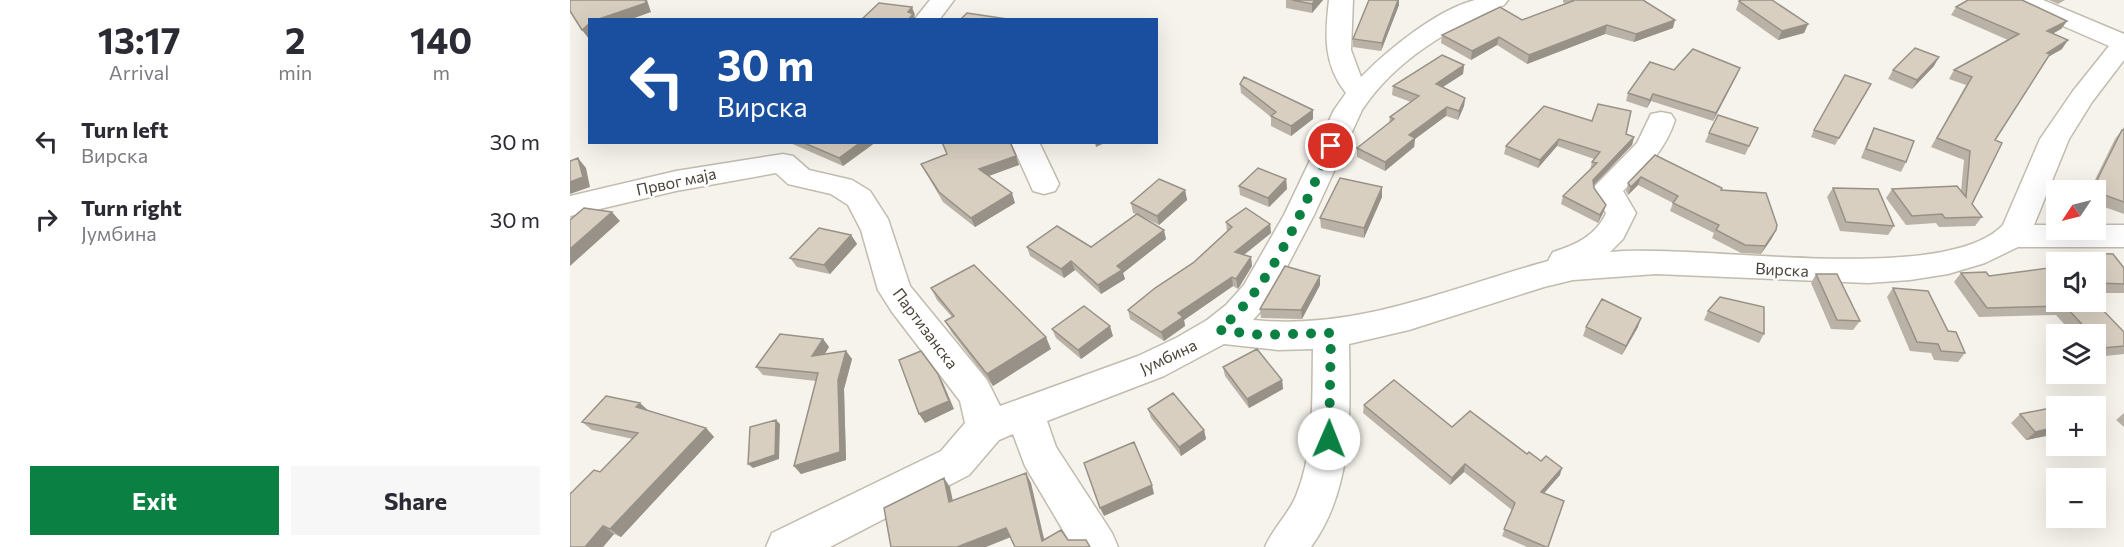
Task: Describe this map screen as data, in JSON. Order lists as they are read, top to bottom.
{
  "streets": {
    "street": [
      "Првог маја",
      "Вирска",
      "Партизанска",
      "Јумбина"
    ]
  },
  "crossings": [
    ["Првог маја", "Партизанска"],
    ["Вирска", "Јумбина"],
    ["Партизанска", "Јумбина"]
  ],
  "north": "bottom left",
  "page": {
    "eta": [
      "13:17",
      "Arrival",
      "2",
      "min",
      "140",
      "m"
    ],
    "turn": ["30 m", "Вирска"],
    "list": [
      {
        "name": "Turn left",
        "note": "Вирска",
        "value": "30 m"
      },
      {
        "name": "Turn right",
        "note": "Јумбина",
        "value": "30 m"
      }
    ],
    "map_buttons": ["+", "−"],
    "buttons": ["Exit", "Share"]
  }
}
